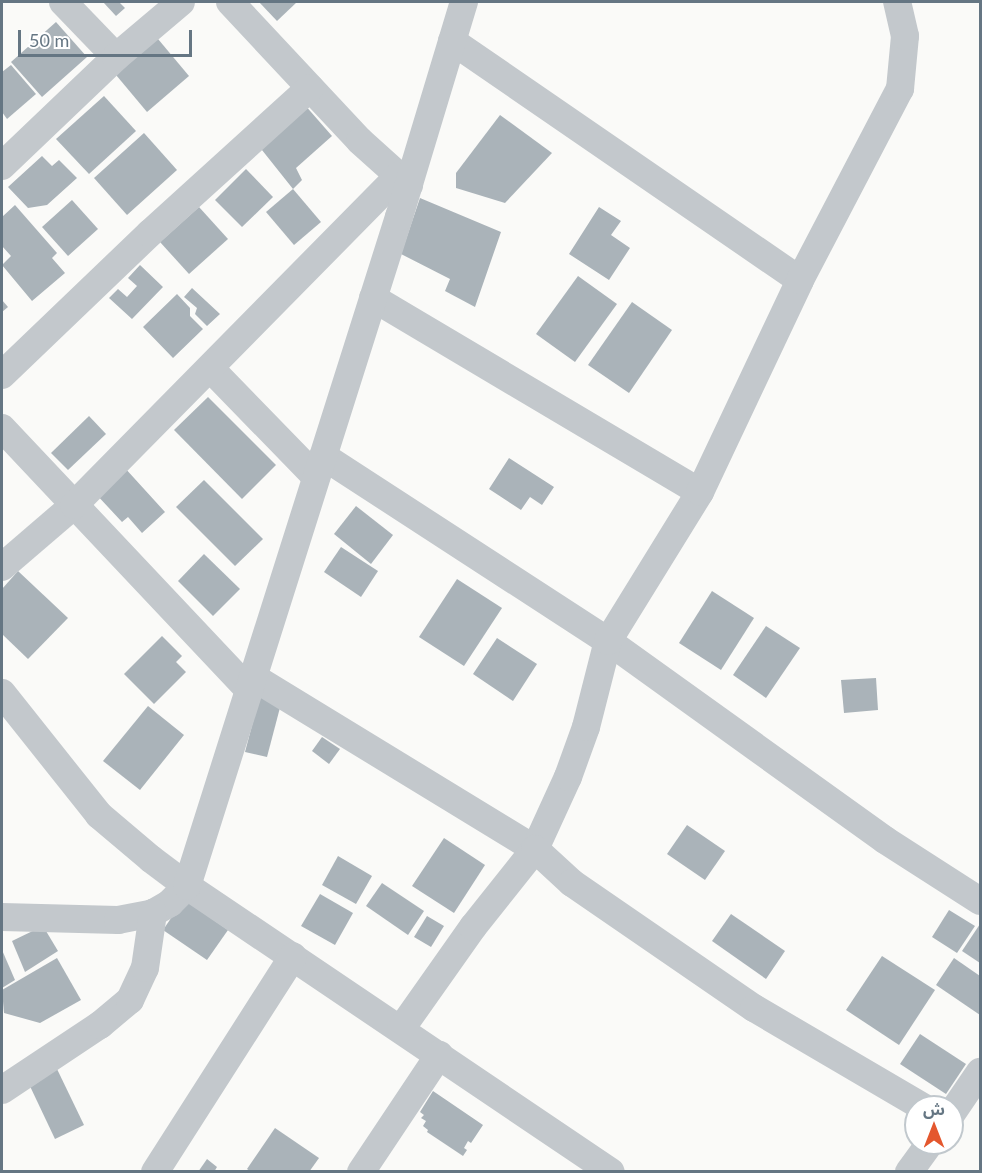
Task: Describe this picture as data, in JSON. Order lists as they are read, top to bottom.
{
  "scale_bar": "50 m",
  "north": "top"
}
